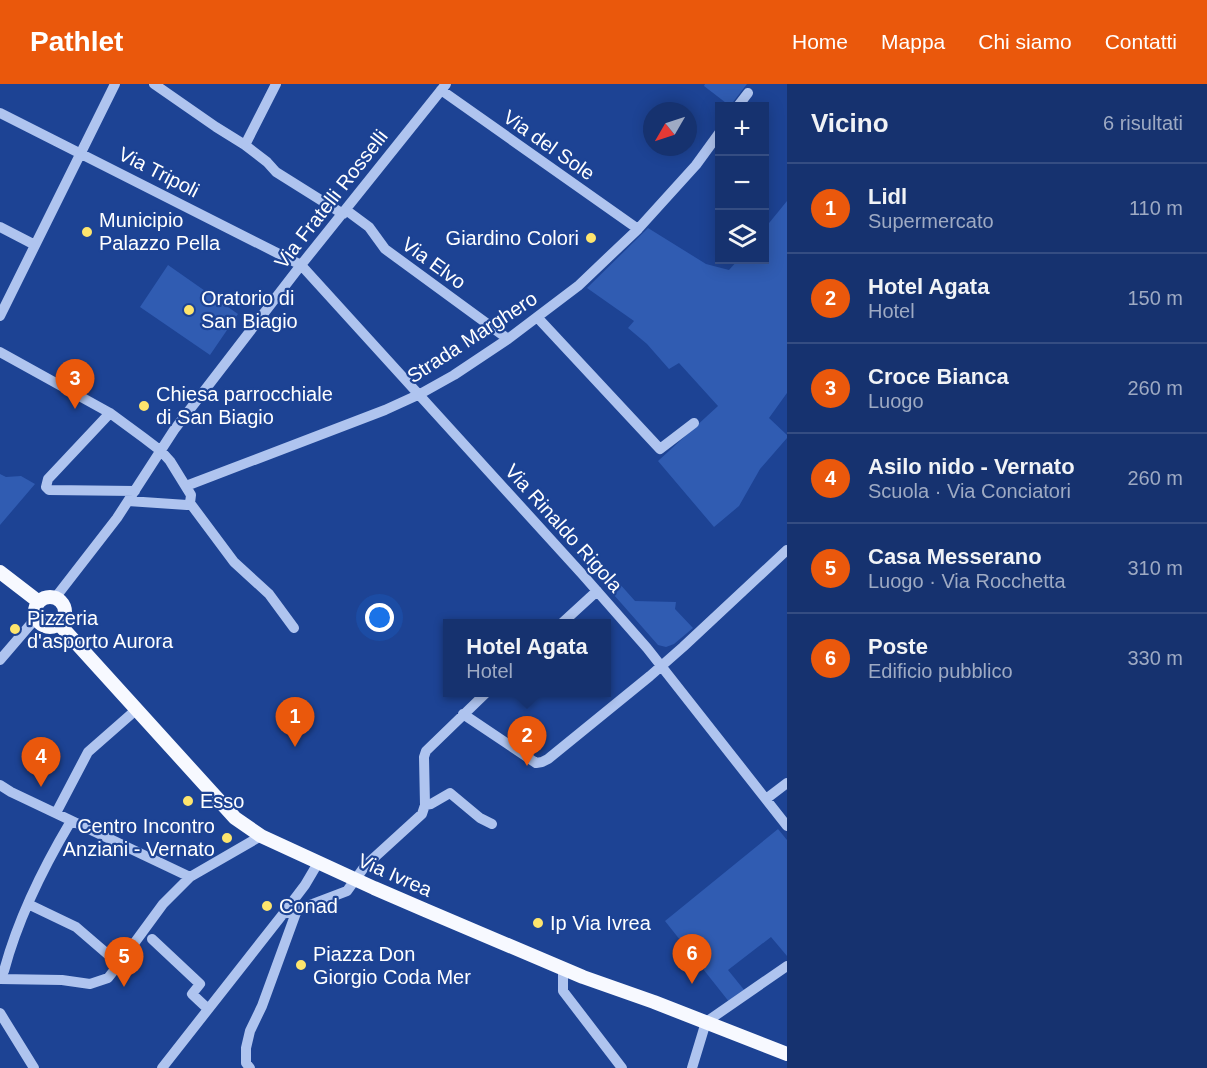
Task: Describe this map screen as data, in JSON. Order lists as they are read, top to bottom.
{
  "streets": {
    "main road": ["Via Ivrea"],
    "street": [
      "Via del Sole",
      "Via Tripoli",
      "Via Fratelli Rosselli",
      "Via Elvo",
      "Strada Marghero",
      "Via Rinaldo Rigola"
    ]
  },
  "crossings": [
    ["Via del Sole", "Via Fratelli Rosselli"],
    ["Via del Sole", "Strada Marghero"],
    ["Via Tripoli", "Via Fratelli Rosselli"],
    ["Via Tripoli", "Via Rinaldo Rigola"],
    ["Via Fratelli Rosselli", "Via Elvo"],
    ["Via Fratelli Rosselli", "Via Rinaldo Rigola"],
    ["Via Fratelli Rosselli", "Via Ivrea"],
    ["Via Elvo", "Strada Marghero"],
    ["Strada Marghero", "Via Rinaldo Rigola"]
  ],
  "places": [
    "Municipio Palazzo Pella",
    "Giardino Colori",
    "Oratorio di San Biagio",
    "Chiesa parrocchiale di San Biagio",
    "Pizzeria d'asporto Aurora",
    "Esso",
    "Centro Incontro Anziani - Vernato",
    "Conad",
    "Ip Via Ivrea",
    "Piazza Don Giorgio Coda Mer"
  ],
  "north": "bottom left",
  "page": {
    "header": "Pathlet",
    "nav": [
      "Home",
      "Mappa",
      "Chi siamo",
      "Contatti"
    ],
    "heading": ["Vicino", "6 risultati"],
    "map_buttons": ["+", "−"],
    "list": [
      {
        "mark": "1",
        "name": "Lidl",
        "note": "Supermercato",
        "value": "110 m"
      },
      {
        "mark": "2",
        "name": "Hotel Agata",
        "note": "Hotel",
        "value": "150 m"
      },
      {
        "mark": "3",
        "name": "Croce Bianca",
        "note": "Luogo",
        "value": "260 m"
      },
      {
        "mark": "4",
        "name": "Asilo nido - Vernato",
        "note": "Scuola · Via Conciatori",
        "value": "260 m"
      },
      {
        "mark": "5",
        "name": "Casa Messerano",
        "note": "Luogo · Via Rocchetta",
        "value": "310 m"
      },
      {
        "mark": "6",
        "name": "Poste",
        "note": "Edificio pubblico",
        "value": "330 m"
      }
    ],
    "pins": [
      "3",
      "1",
      "2",
      "4",
      "6",
      "5"
    ],
    "popup": ["Hotel Agata", "Hotel"]
  }
}
